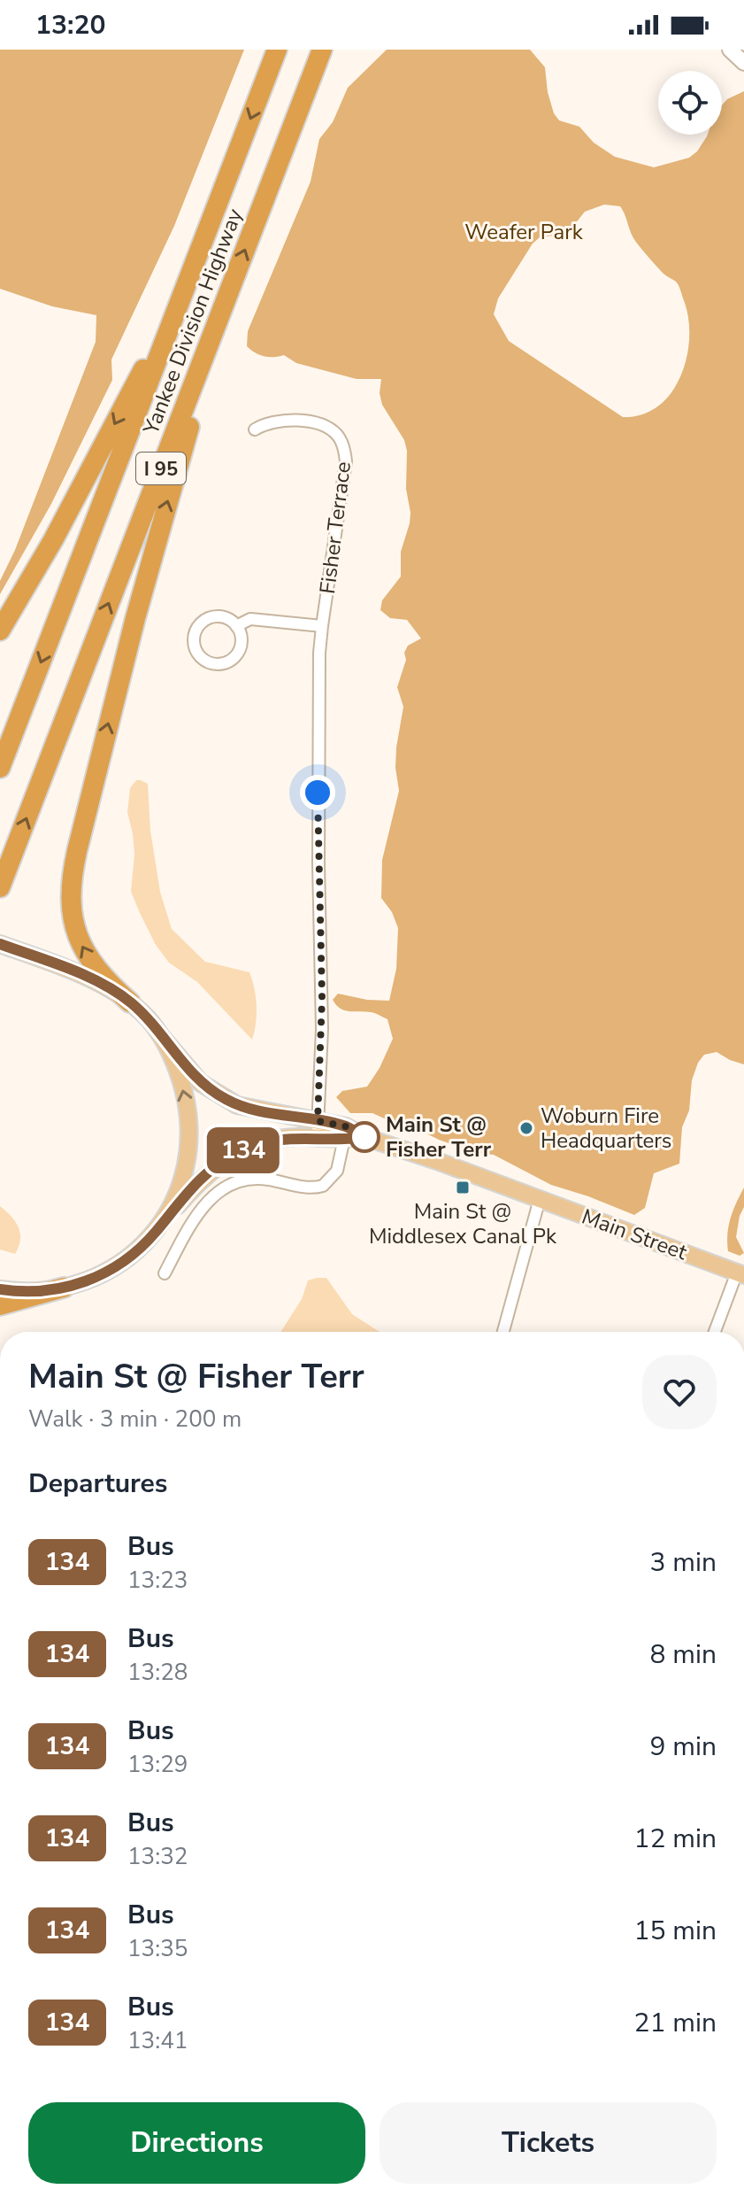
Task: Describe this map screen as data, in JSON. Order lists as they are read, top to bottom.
{
  "streets": {
    "highway": ["Yankee Division Highway", "I 95"],
    "main road": ["Main Street"],
    "street": ["Fisher Terrace"]
  },
  "crossings": [
    ["Fisher Terrace", "Main Street"]
  ],
  "parks": ["Weafer Park"],
  "places": {
    "other": ["Woburn Fire Headquarters", "Main St @ Fisher Terr"],
    "transit": ["Main St @ Middlesex Canal Pk"]
  },
  "lines": ["bus line 134"],
  "page": {
    "status": "13:20",
    "on_map": "134",
    "heading": [
      ["Main St @ Fisher Terr", "Walk · 3 min · 200 m"],
      "Departures"
    ],
    "list": [
      {
        "mark": "134",
        "name": "Bus",
        "note": "13:23",
        "value": "3 min"
      },
      {
        "mark": "134",
        "name": "Bus",
        "note": "13:28",
        "value": "8 min"
      },
      {
        "mark": "134",
        "name": "Bus",
        "note": "13:29",
        "value": "9 min"
      },
      {
        "mark": "134",
        "name": "Bus",
        "note": "13:32",
        "value": "12 min"
      },
      {
        "mark": "134",
        "name": "Bus",
        "note": "13:35",
        "value": "15 min"
      },
      {
        "mark": "134",
        "name": "Bus",
        "note": "13:41",
        "value": "21 min"
      }
    ],
    "buttons": ["Directions", "Tickets"]
  }
}
